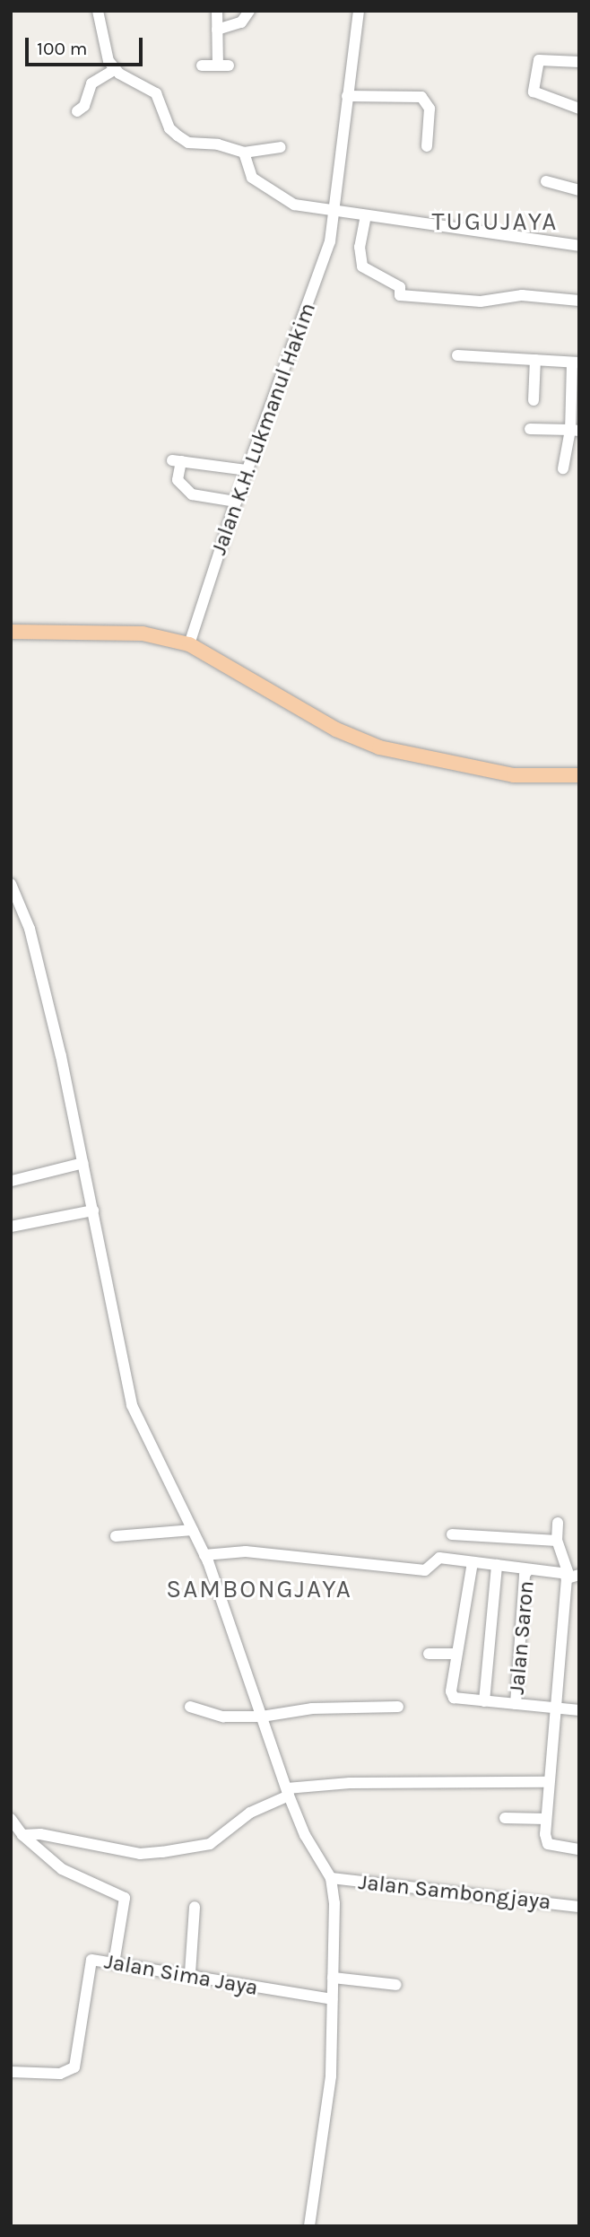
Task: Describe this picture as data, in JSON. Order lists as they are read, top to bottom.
{
  "streets": {
    "street": [
      "Jalan K.H. Lukmanul Hakim",
      "Jalan Saron",
      "Jalan Sambongjaya",
      "Jalan Sima Jaya"
    ]
  },
  "districts": ["TUGUJAYA", "SAMBONGJAYA"],
  "scale_bar": "100 m"
}
